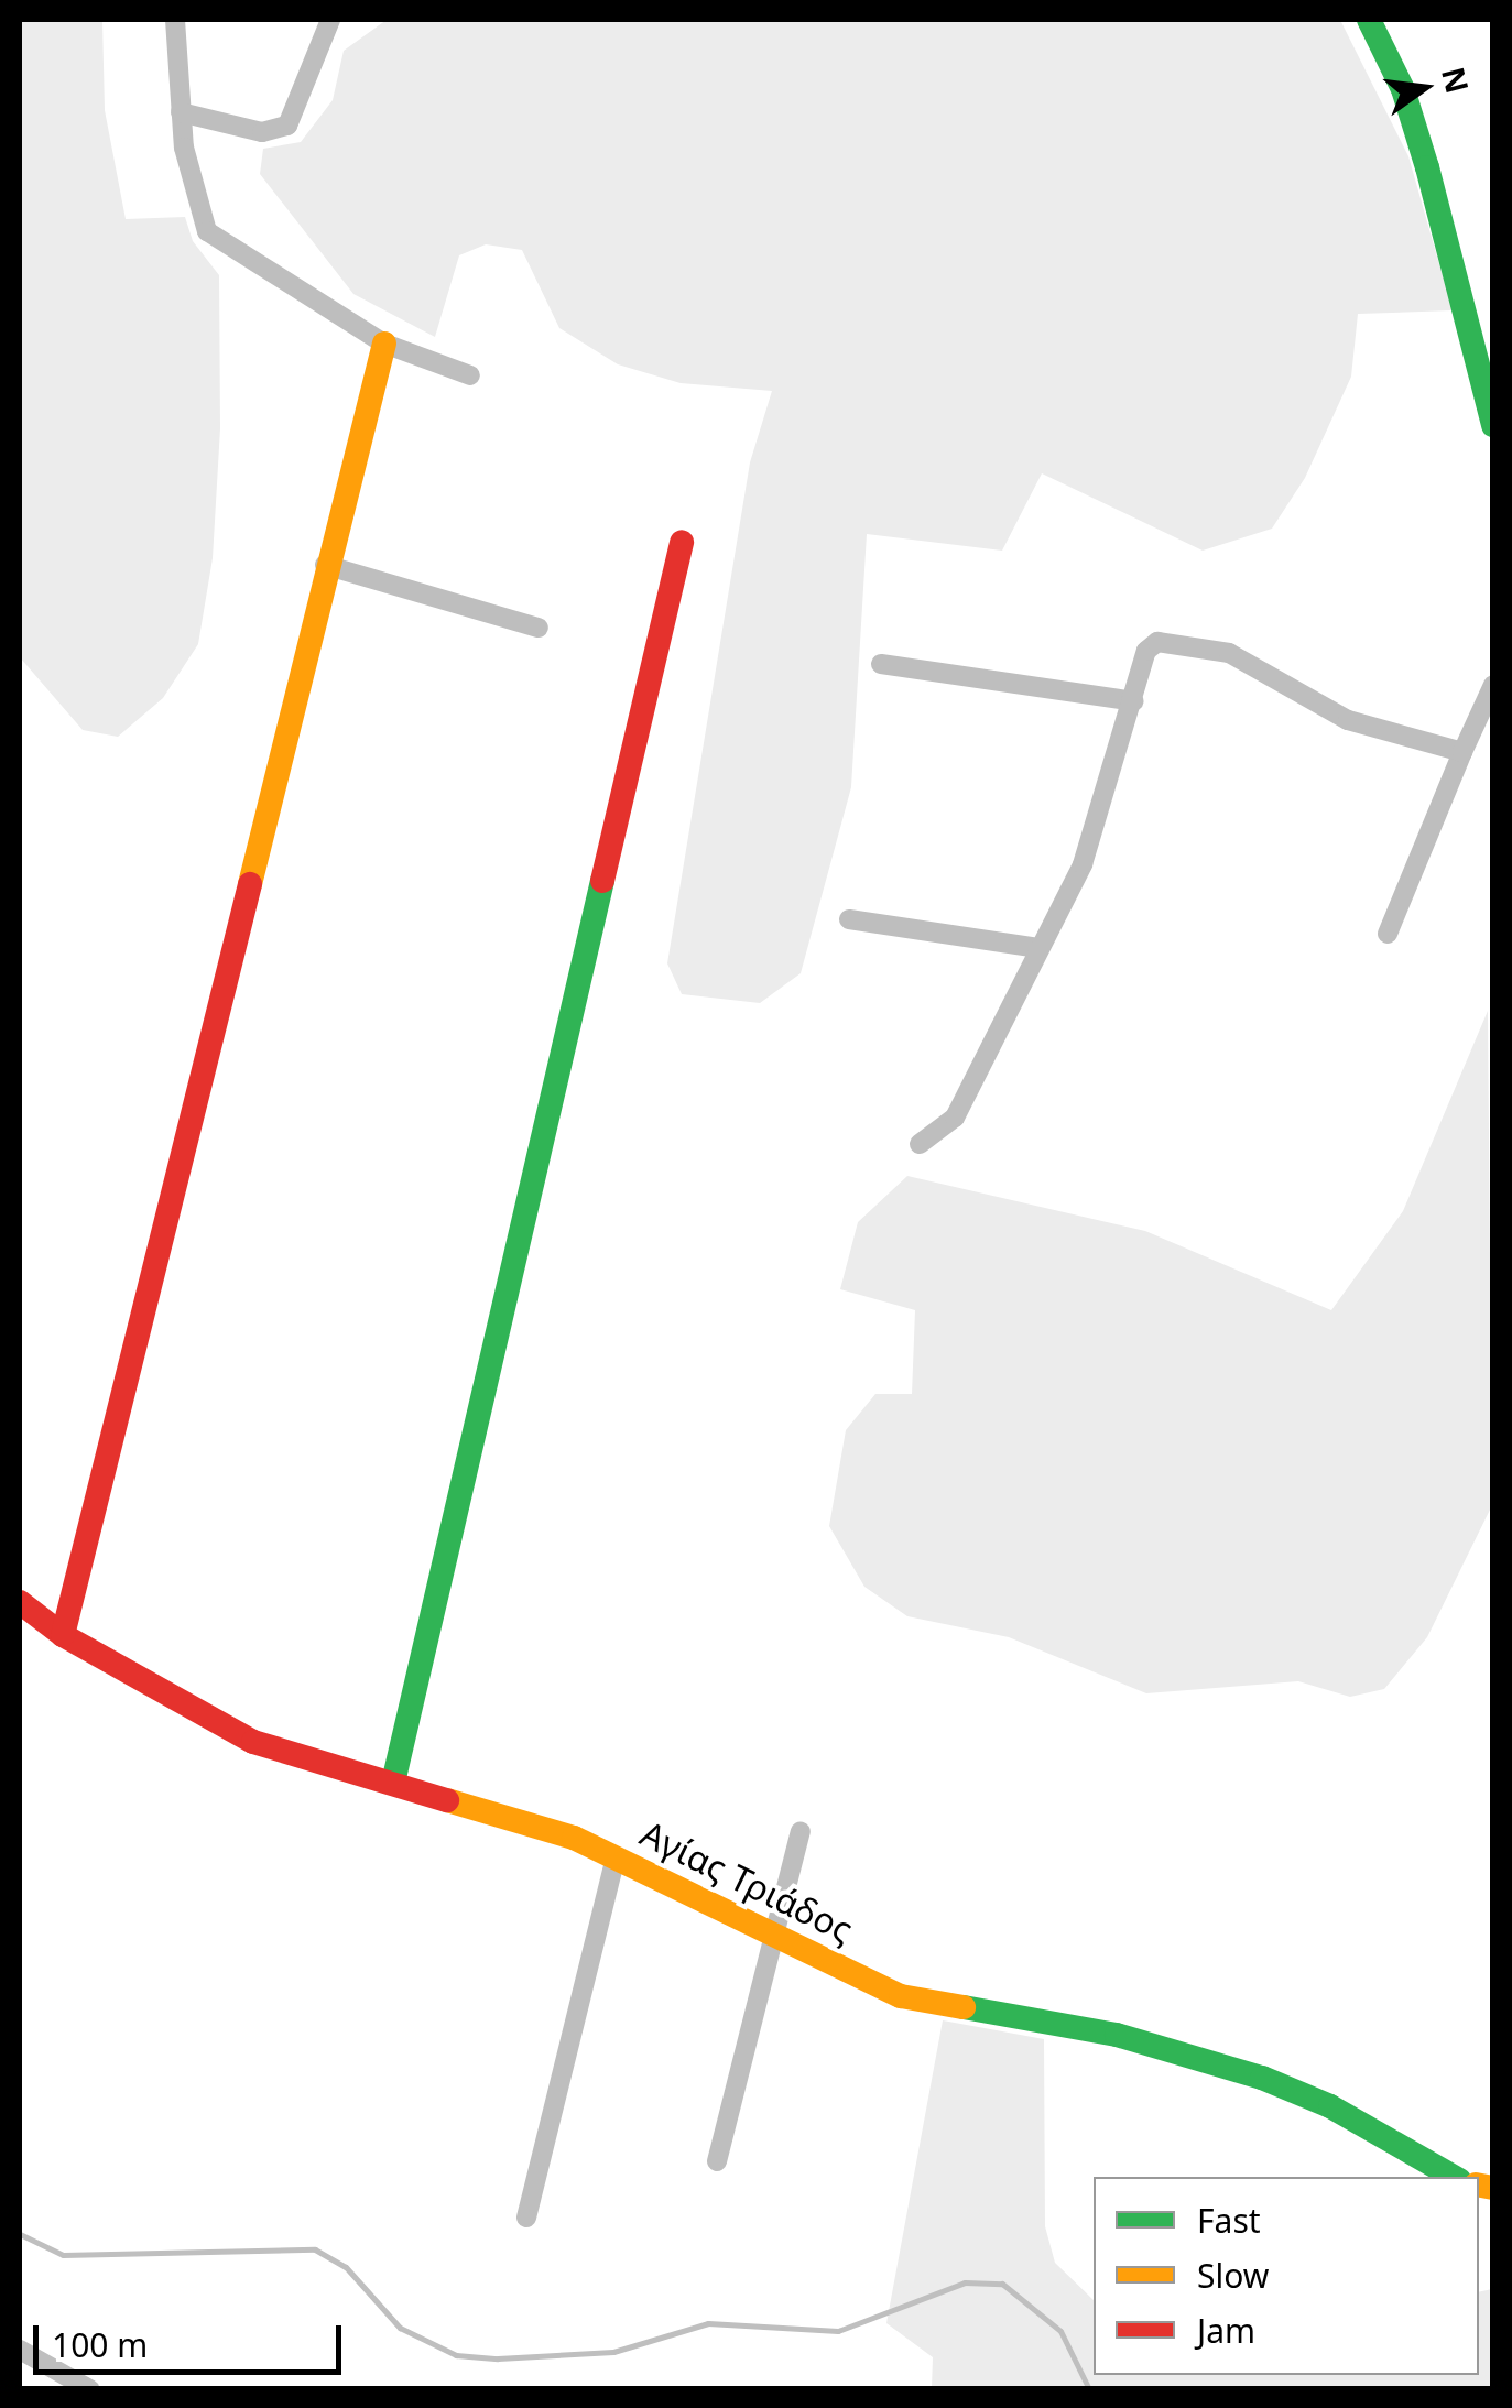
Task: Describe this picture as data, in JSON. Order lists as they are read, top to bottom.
{
  "streets": {
    "street": ["Αγίας Τριάδος"]
  },
  "legend": ["Fast", "Slow", "Jam"],
  "scale_bar": "100 m",
  "north": "right"
}
